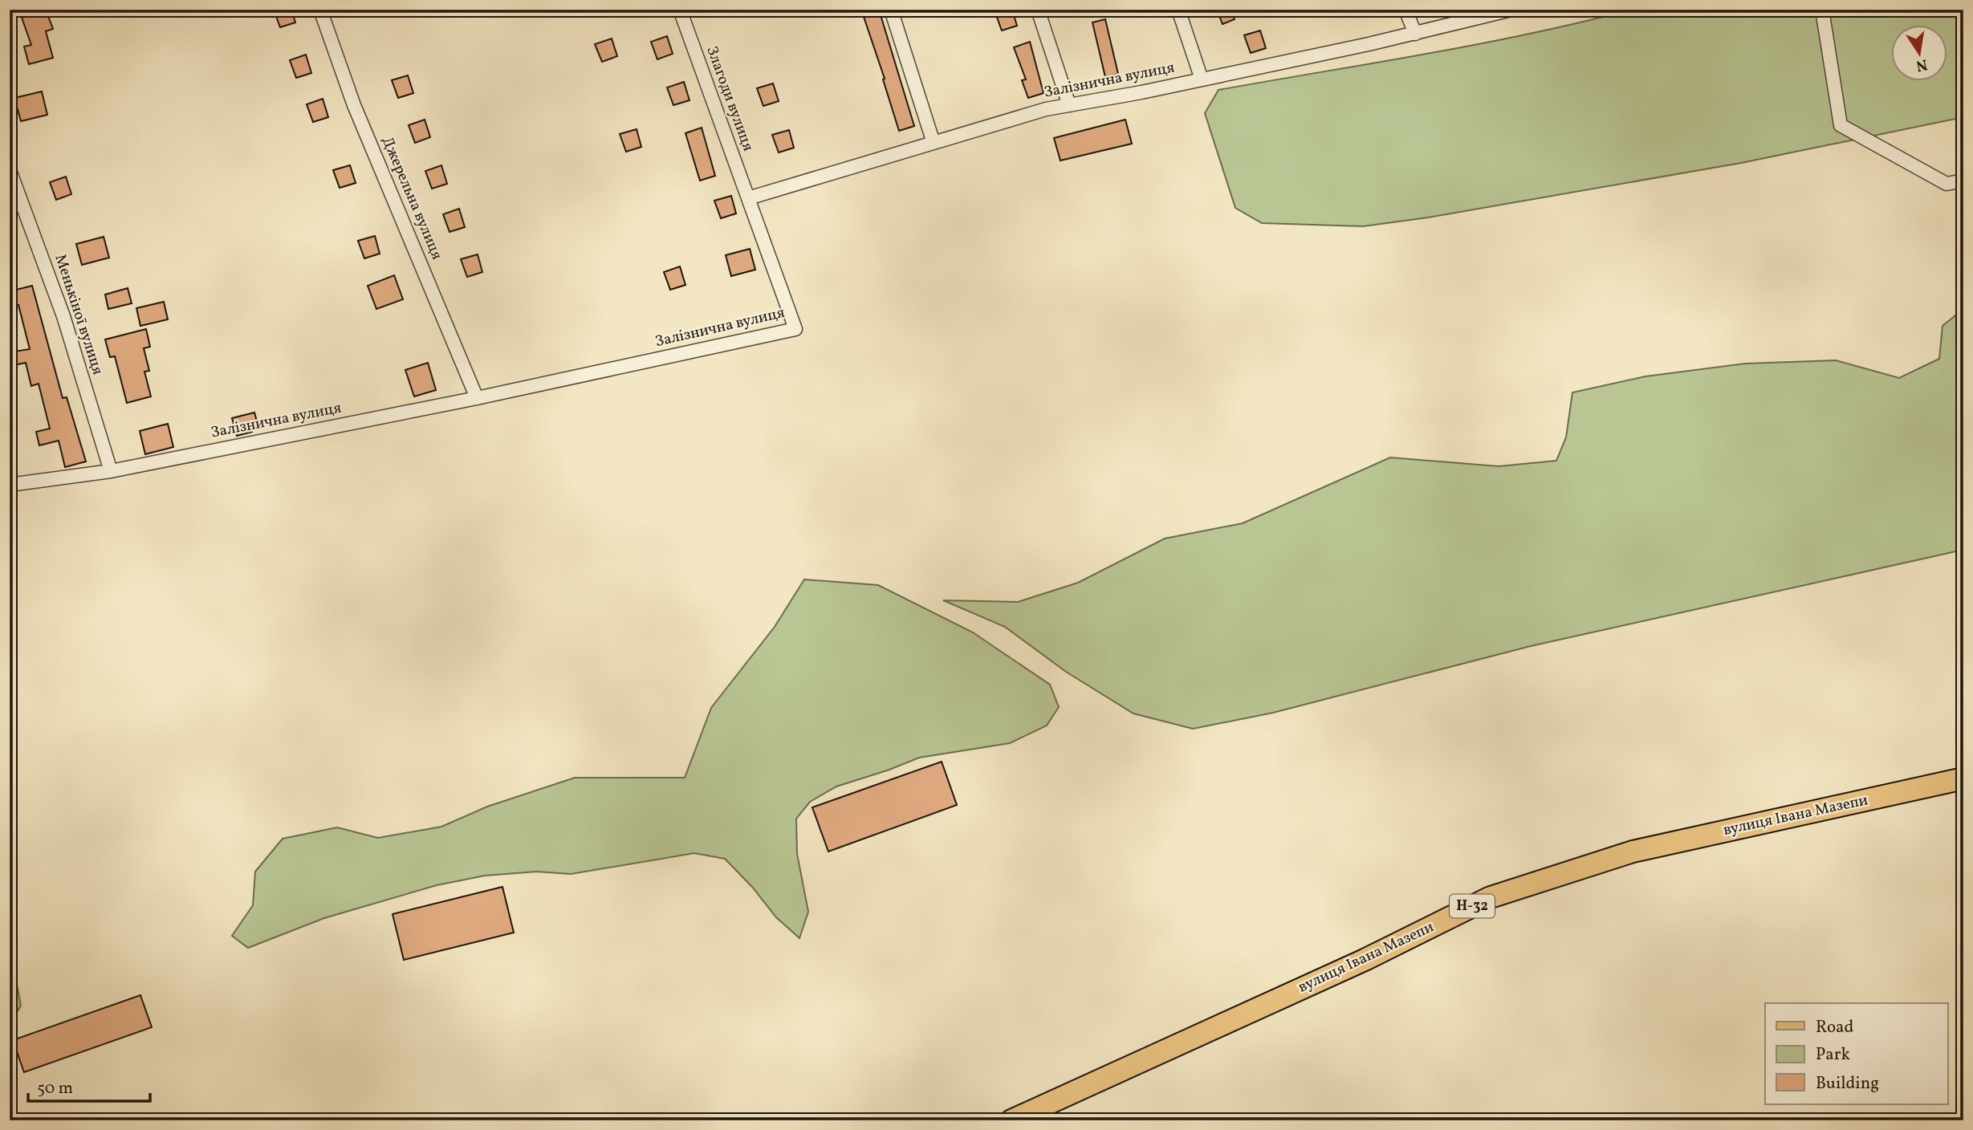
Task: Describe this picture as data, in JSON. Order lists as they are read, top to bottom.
{
  "streets": {
    "main road": ["вулиця Івана Мазепи", "Н-32"],
    "street": [
      "Залізнична вулиця",
      "Злагоди вулиця",
      "Джерельна вулиця",
      "Менькіної вулиця"
    ]
  },
  "crossings": [
    ["Залізнична вулиця", "Злагоди вулиця"],
    ["Залізнична вулиця", "Джерельна вулиця"],
    ["Залізнична вулиця", "Менькіної вулиця"]
  ],
  "legend": ["Road", "Park", "Building"],
  "scale_bar": "50 m",
  "north": "bottom"
}
